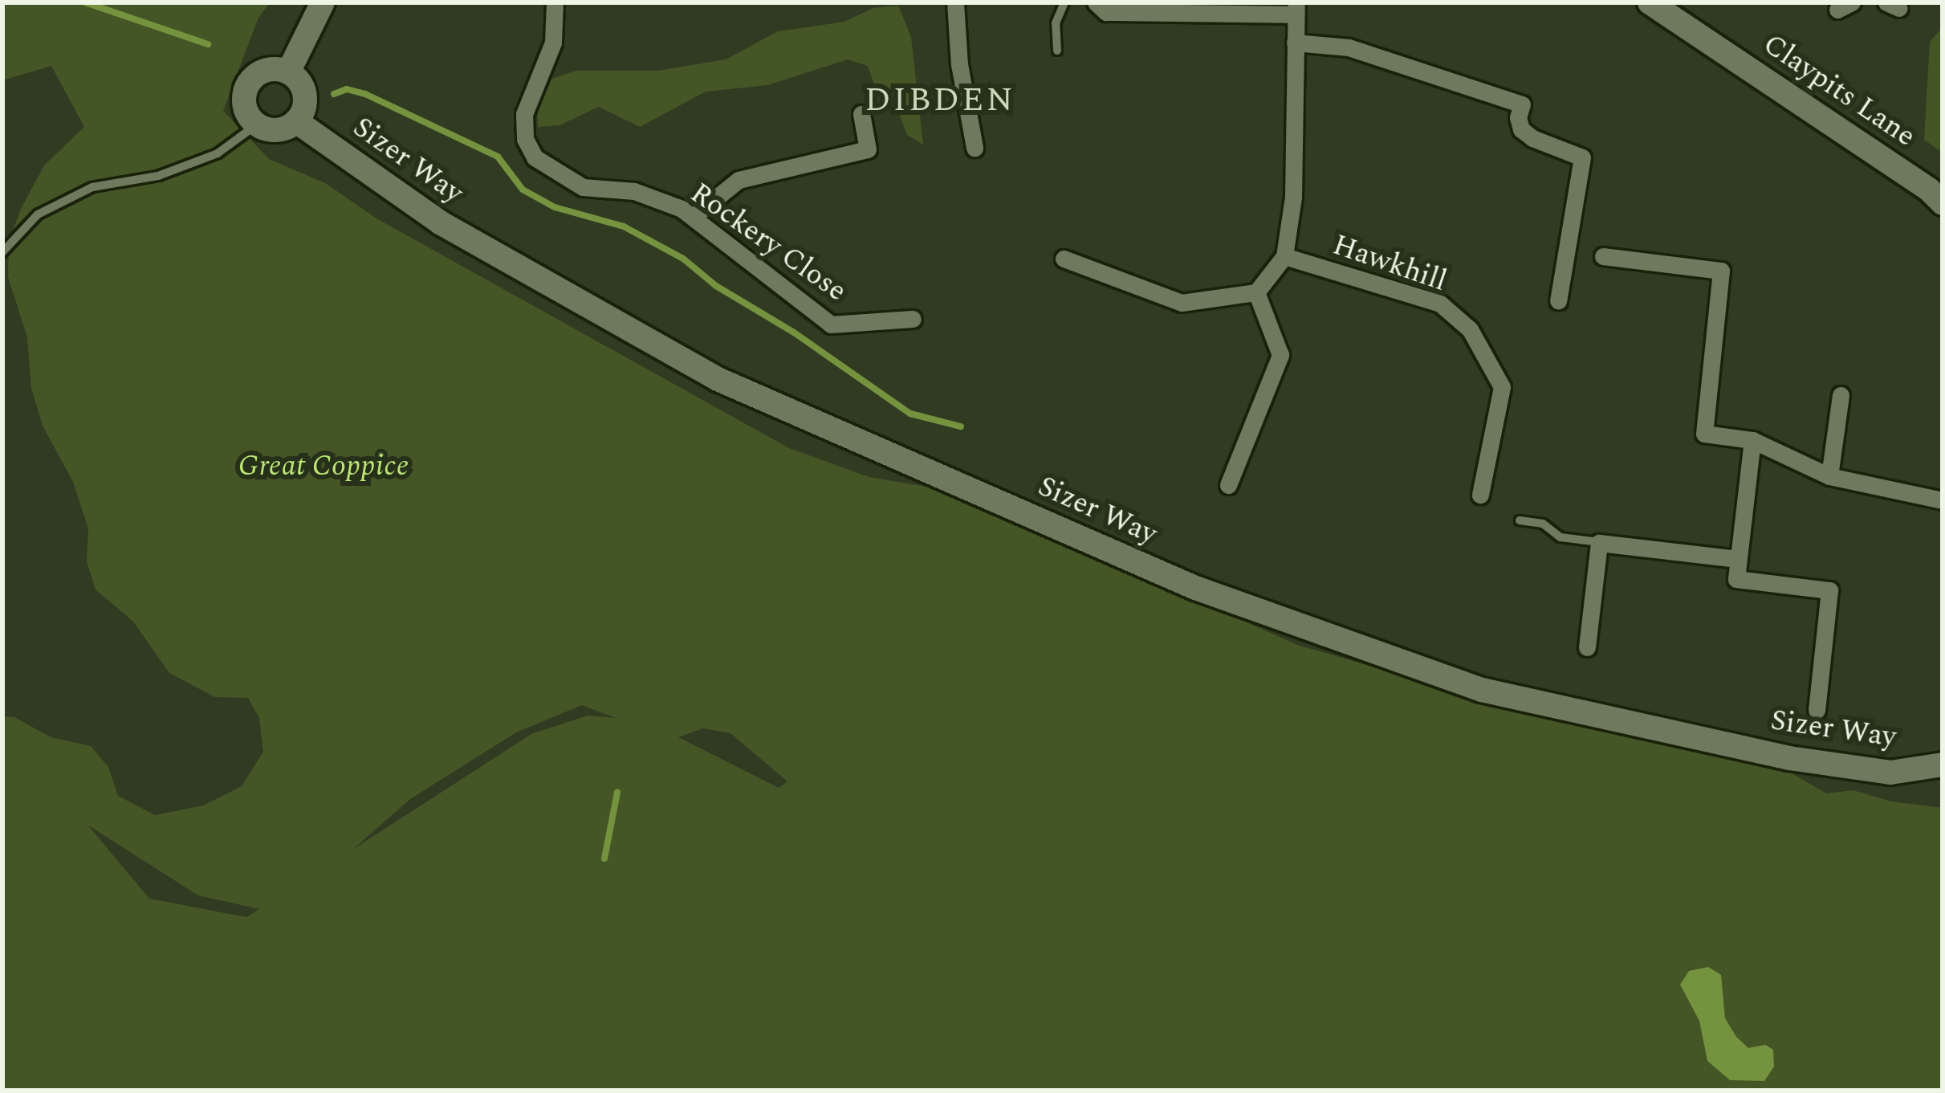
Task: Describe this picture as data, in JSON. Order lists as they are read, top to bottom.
{
  "streets": {
    "street": [
      "Claypits Lane",
      "Sizer Way",
      "Rockery Close",
      "Hawkhill"
    ]
  },
  "districts": ["DIBDEN"],
  "parks": ["Great Coppice"]
}
